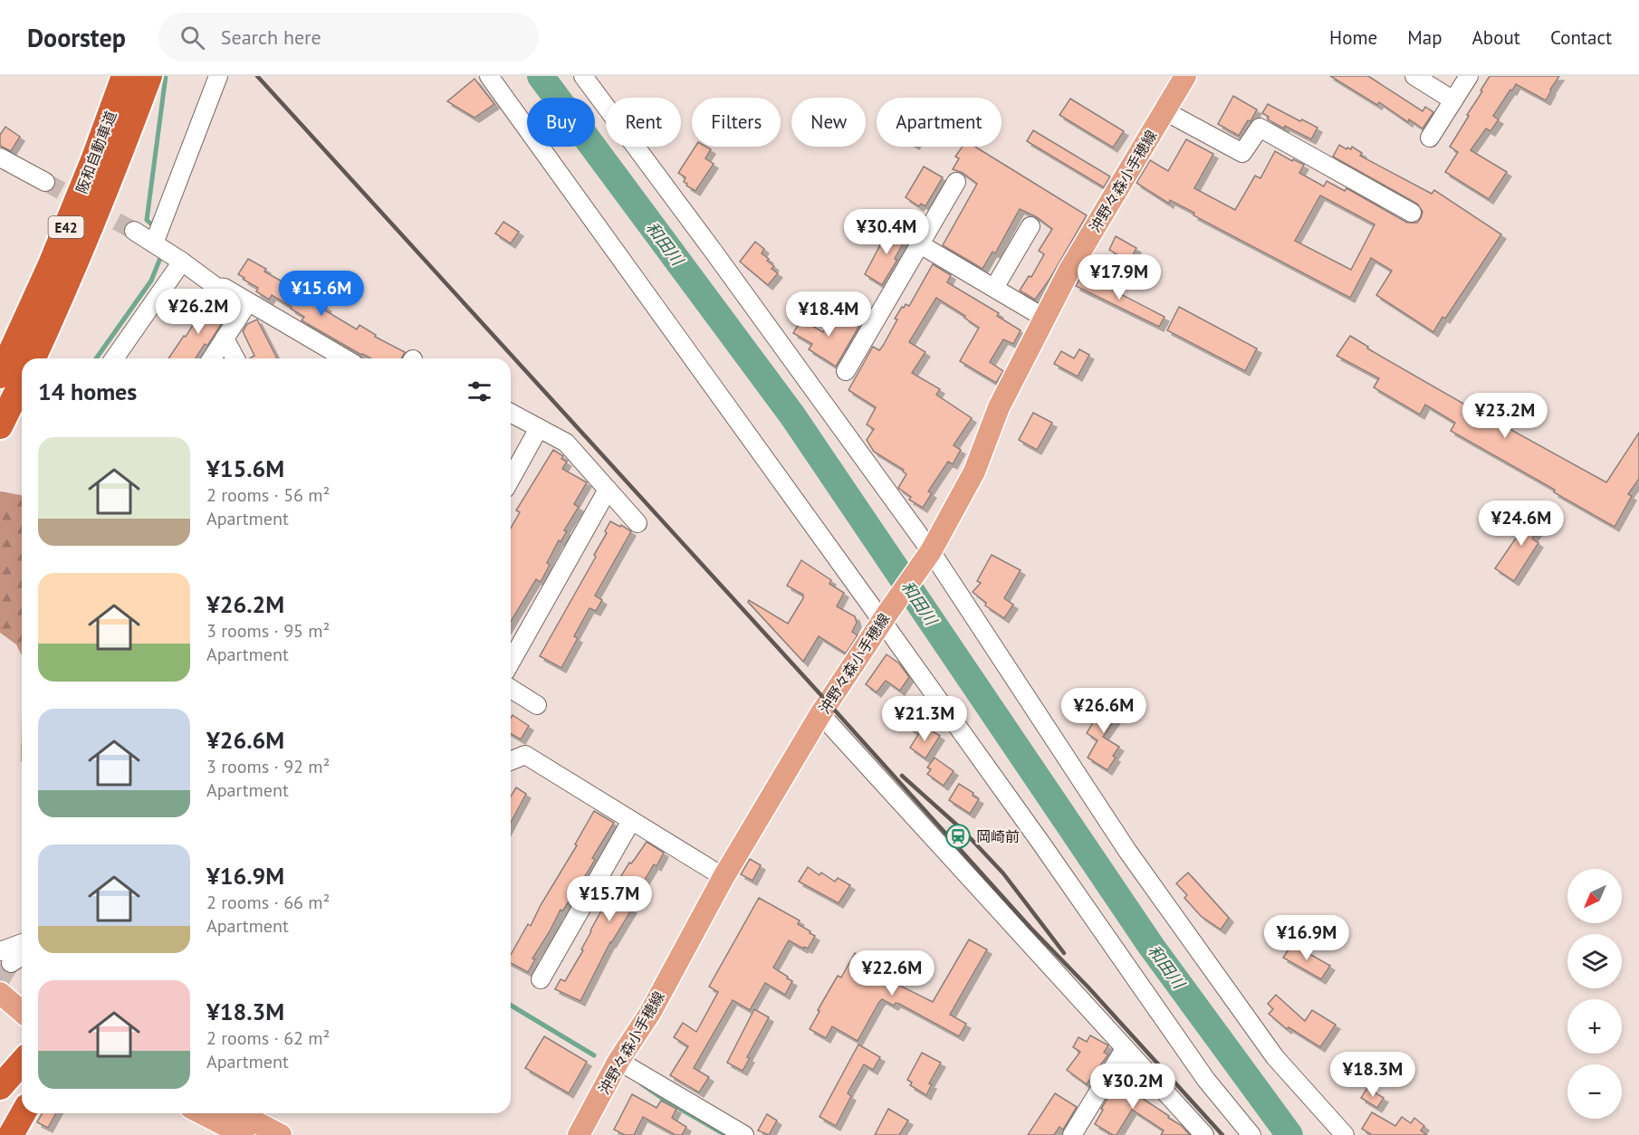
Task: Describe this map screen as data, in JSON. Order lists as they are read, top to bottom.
{
  "streets": {
    "highway": ["阪和自動車道", "E42"],
    "main road": ["沖野々森小手穂線"]
  },
  "water": ["和田川"],
  "places": {
    "station": ["岡崎前"]
  },
  "north": "bottom left",
  "page": {
    "header": "Doorstep",
    "search": "Search here",
    "nav": [
      "Home",
      "Map",
      "About",
      "Contact"
    ],
    "chip": [
      "Buy",
      "Rent",
      "Filters",
      "New",
      "Apartment"
    ],
    "price": [
      "¥30.4M",
      "¥17.9M",
      "¥15.6M",
      "¥26.2M",
      "¥18.4M",
      "¥23.2M",
      "¥24.6M",
      "¥26.6M",
      "¥21.3M",
      "¥15.7M",
      "¥16.9M",
      "¥22.6M",
      "¥18.3M",
      "¥30.2M"
    ],
    "heading": "14 homes",
    "list": [
      {
        "name": "¥15.6M",
        "note": "2 rooms · 56 m² · Apartment"
      },
      {
        "name": "¥26.2M",
        "note": "3 rooms · 95 m² · Apartment"
      },
      {
        "name": "¥26.6M",
        "note": "3 rooms · 92 m² · Apartment"
      },
      {
        "name": "¥16.9M",
        "note": "2 rooms · 66 m² · Apartment"
      },
      {
        "name": "¥18.3M",
        "note": "2 rooms · 62 m² · Apartment"
      }
    ],
    "map_buttons": ["+", "−"]
  }
}
